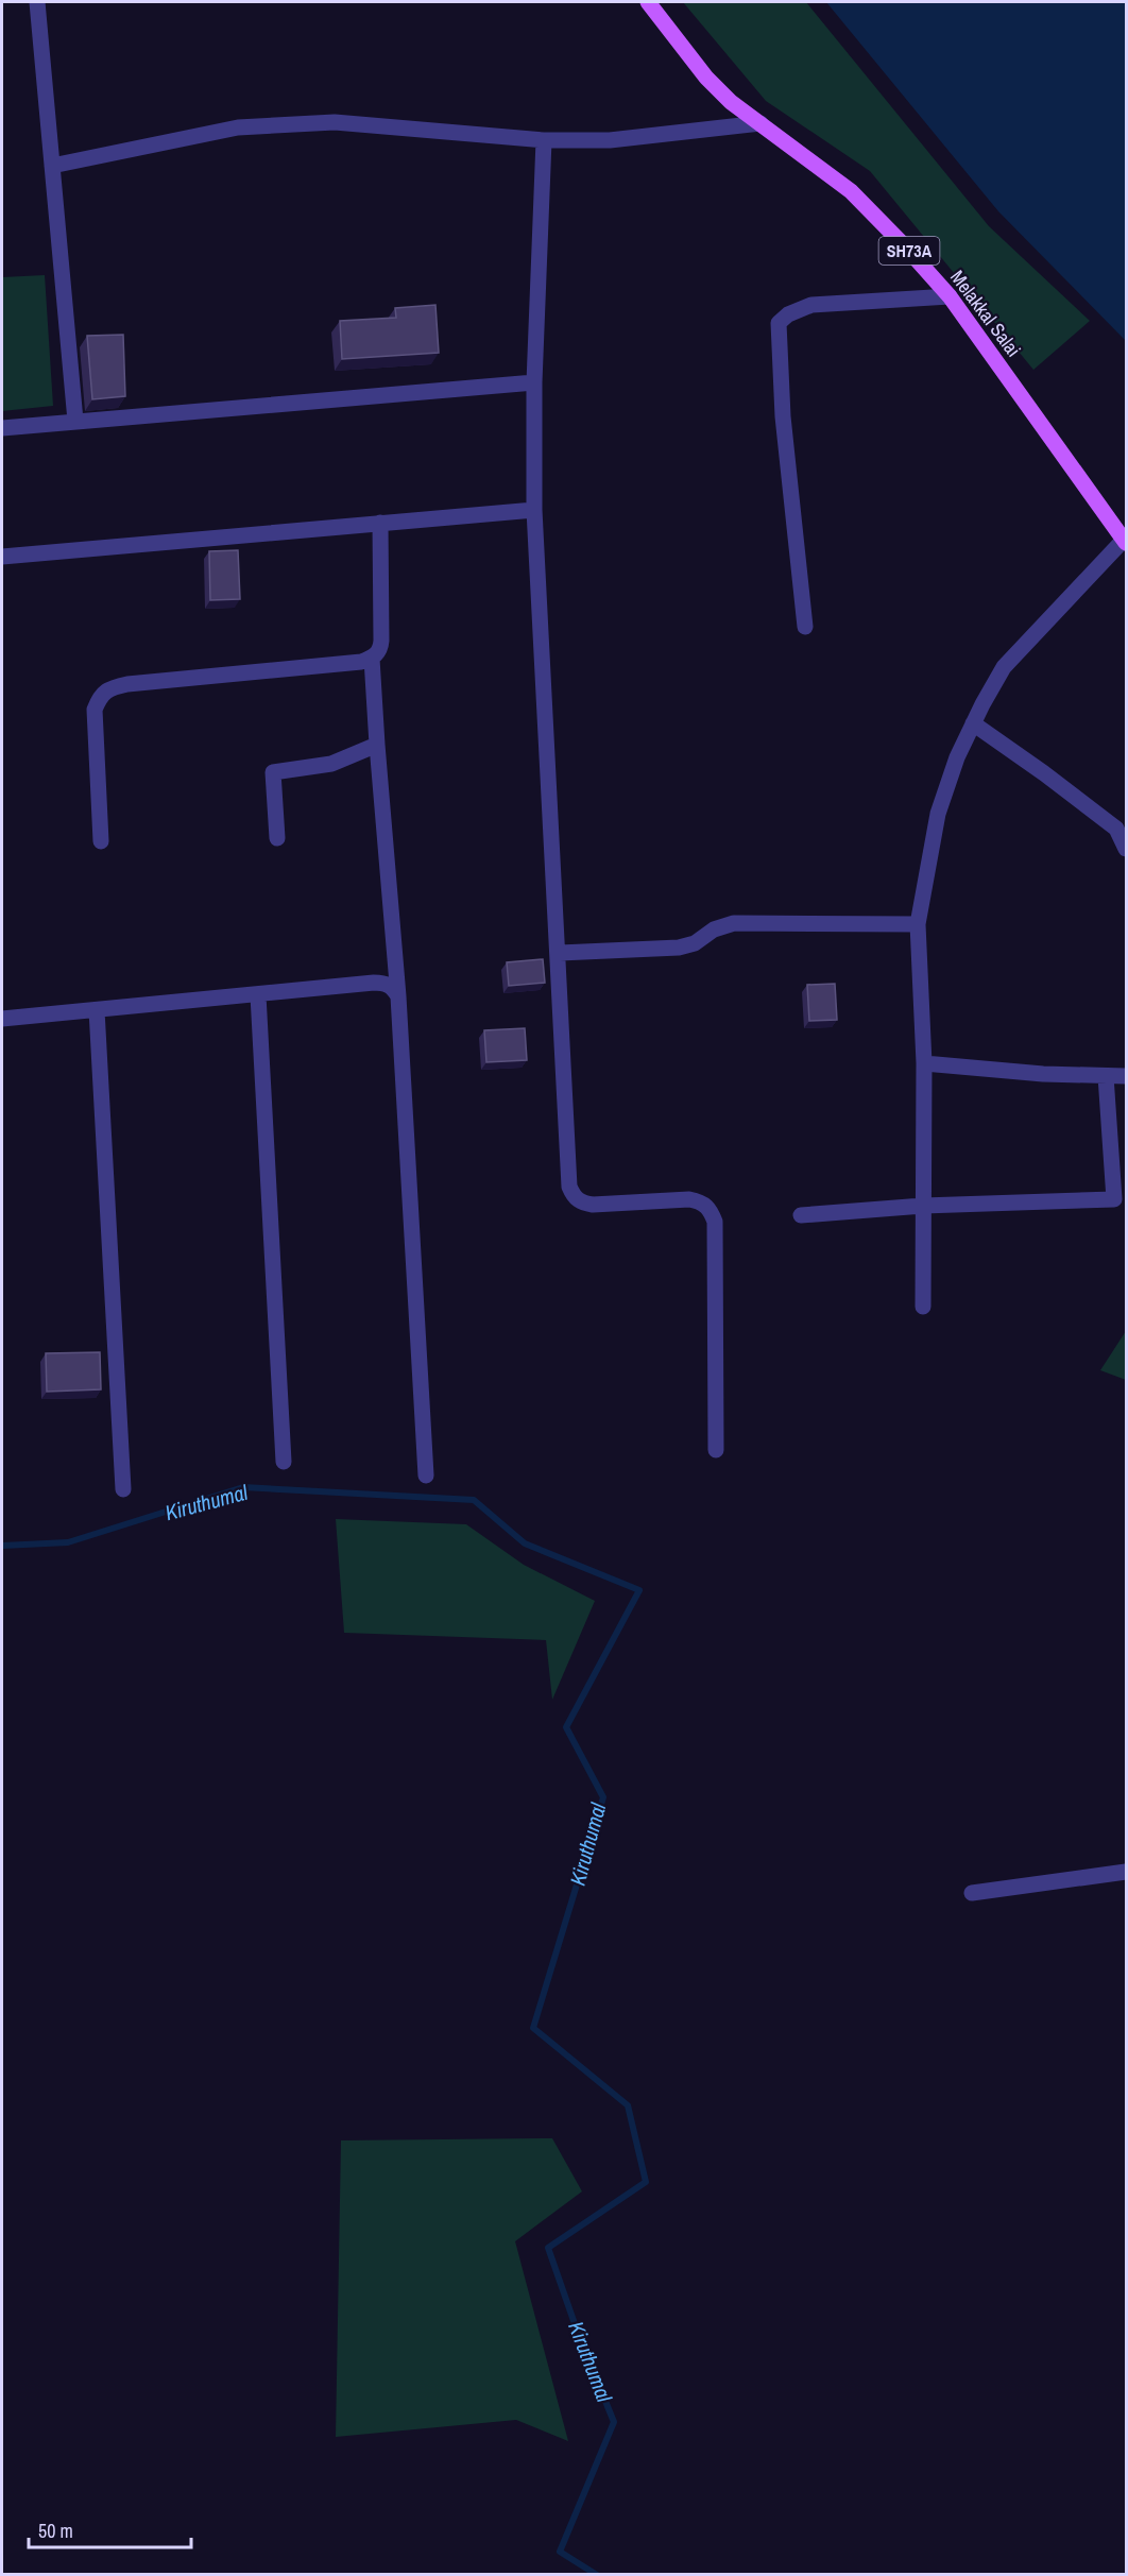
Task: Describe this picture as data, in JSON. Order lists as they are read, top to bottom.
{
  "streets": {
    "main road": ["SH73A", "Melakkal Salai"]
  },
  "water": ["Kiruthumal"],
  "scale_bar": "50 m"
}
